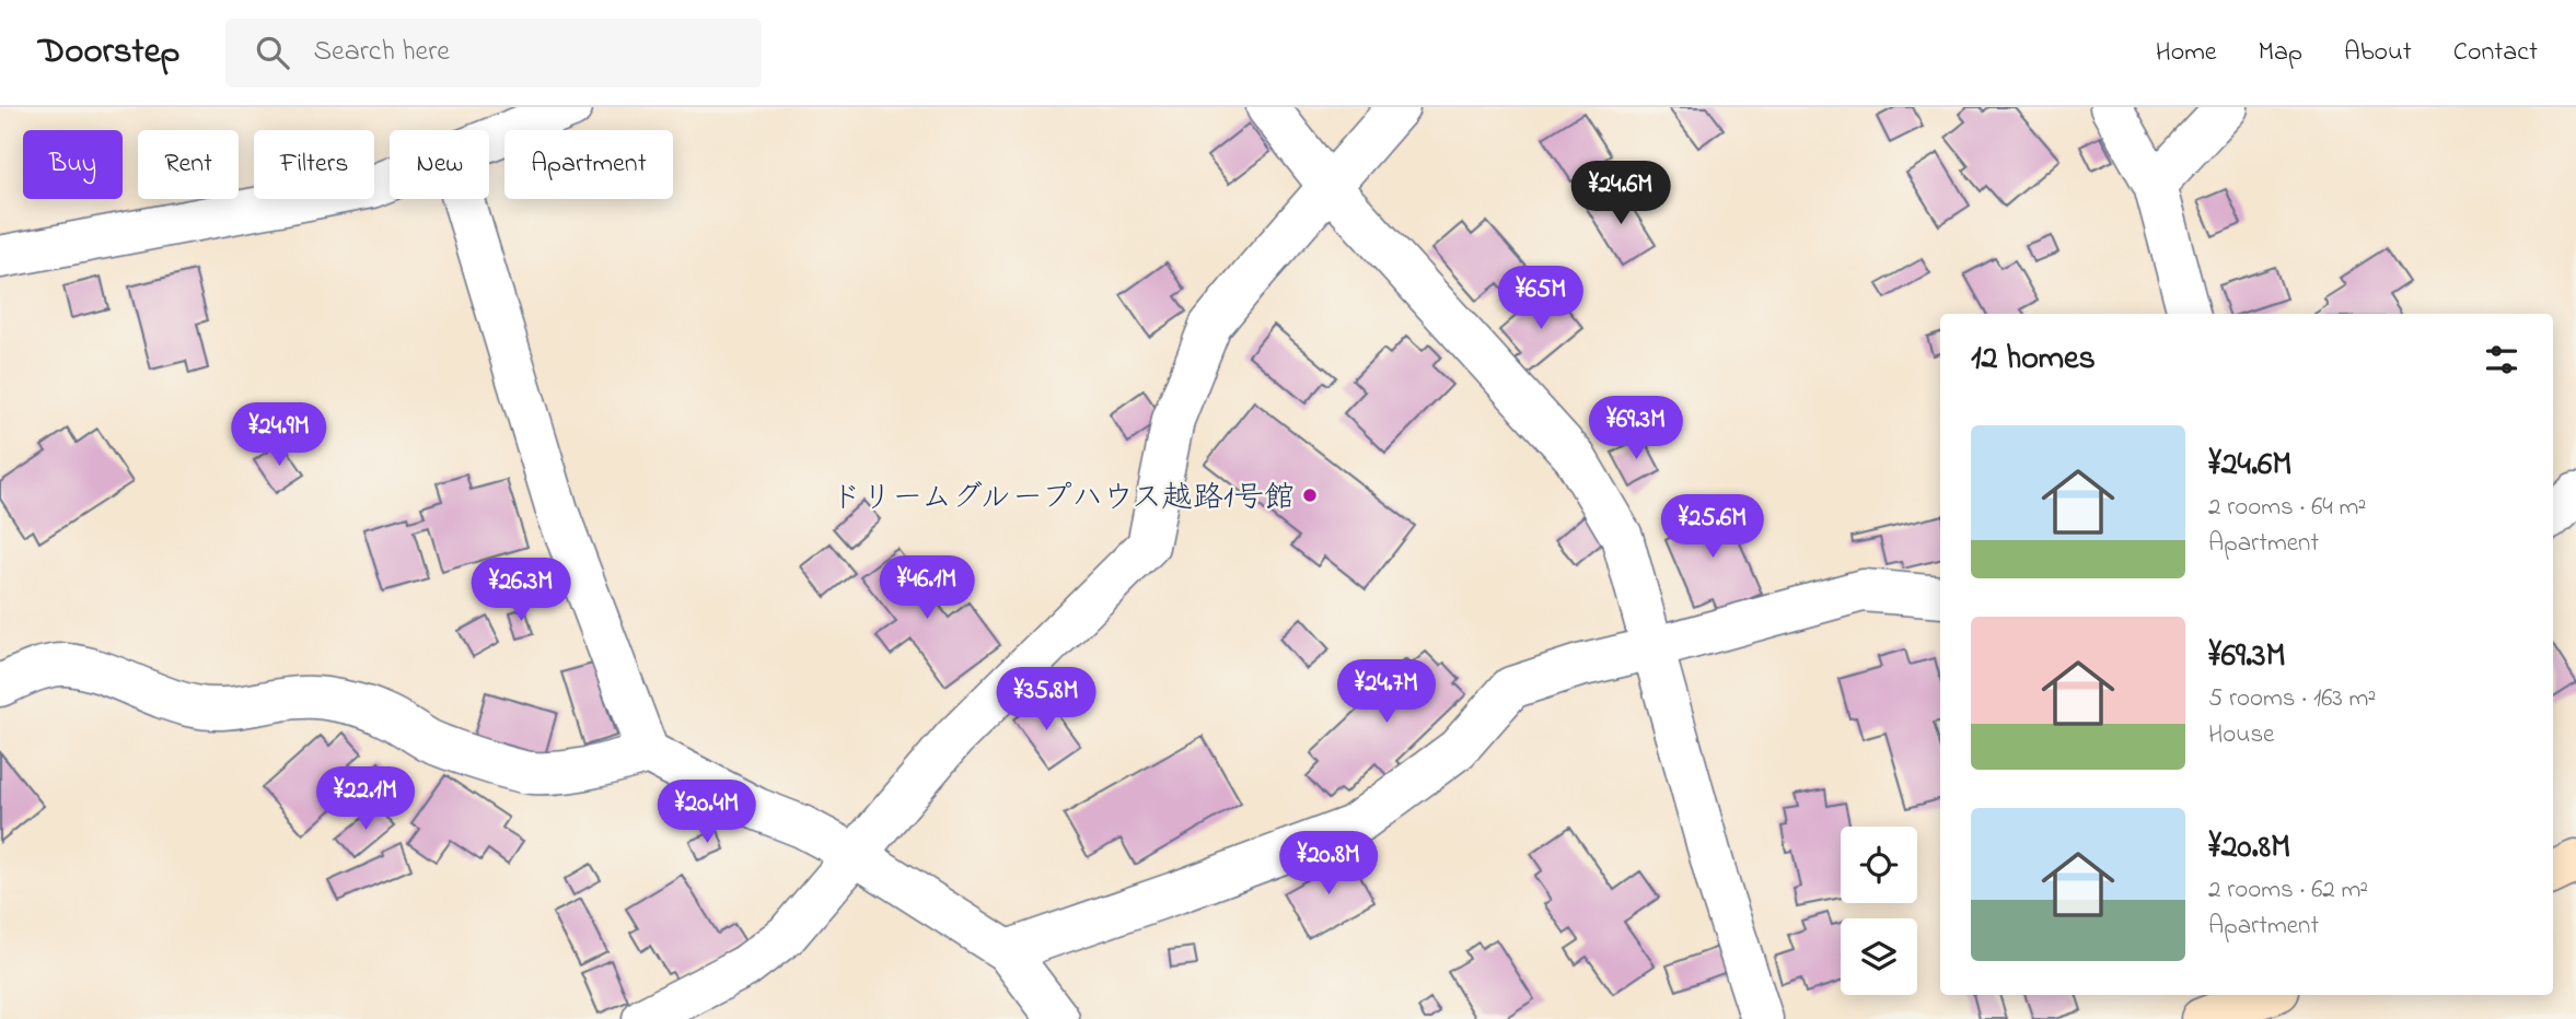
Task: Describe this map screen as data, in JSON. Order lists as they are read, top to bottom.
{
  "places": ["ドリームグループハウス越路1号館"],
  "page": {
    "header": "Doorstep",
    "search": "Search here",
    "nav": [
      "Home",
      "Map",
      "About",
      "Contact"
    ],
    "chip": [
      "Buy",
      "Rent",
      "Filters",
      "New",
      "Apartment"
    ],
    "price": [
      "¥24.6M",
      "¥65M",
      "¥69.3M",
      "¥24.9M",
      "¥25.6M",
      "¥46.1M",
      "¥26.3M",
      "¥24.7M",
      "¥35.8M",
      "¥22.1M",
      "¥20.4M",
      "¥20.8M"
    ],
    "heading": "12 homes",
    "list": [
      {
        "name": "¥24.6M",
        "note": "2 rooms · 64 m² · Apartment"
      },
      {
        "name": "¥69.3M",
        "note": "5 rooms · 163 m² · House"
      },
      {
        "name": "¥20.8M",
        "note": "2 rooms · 62 m² · Apartment"
      }
    ]
  }
}
